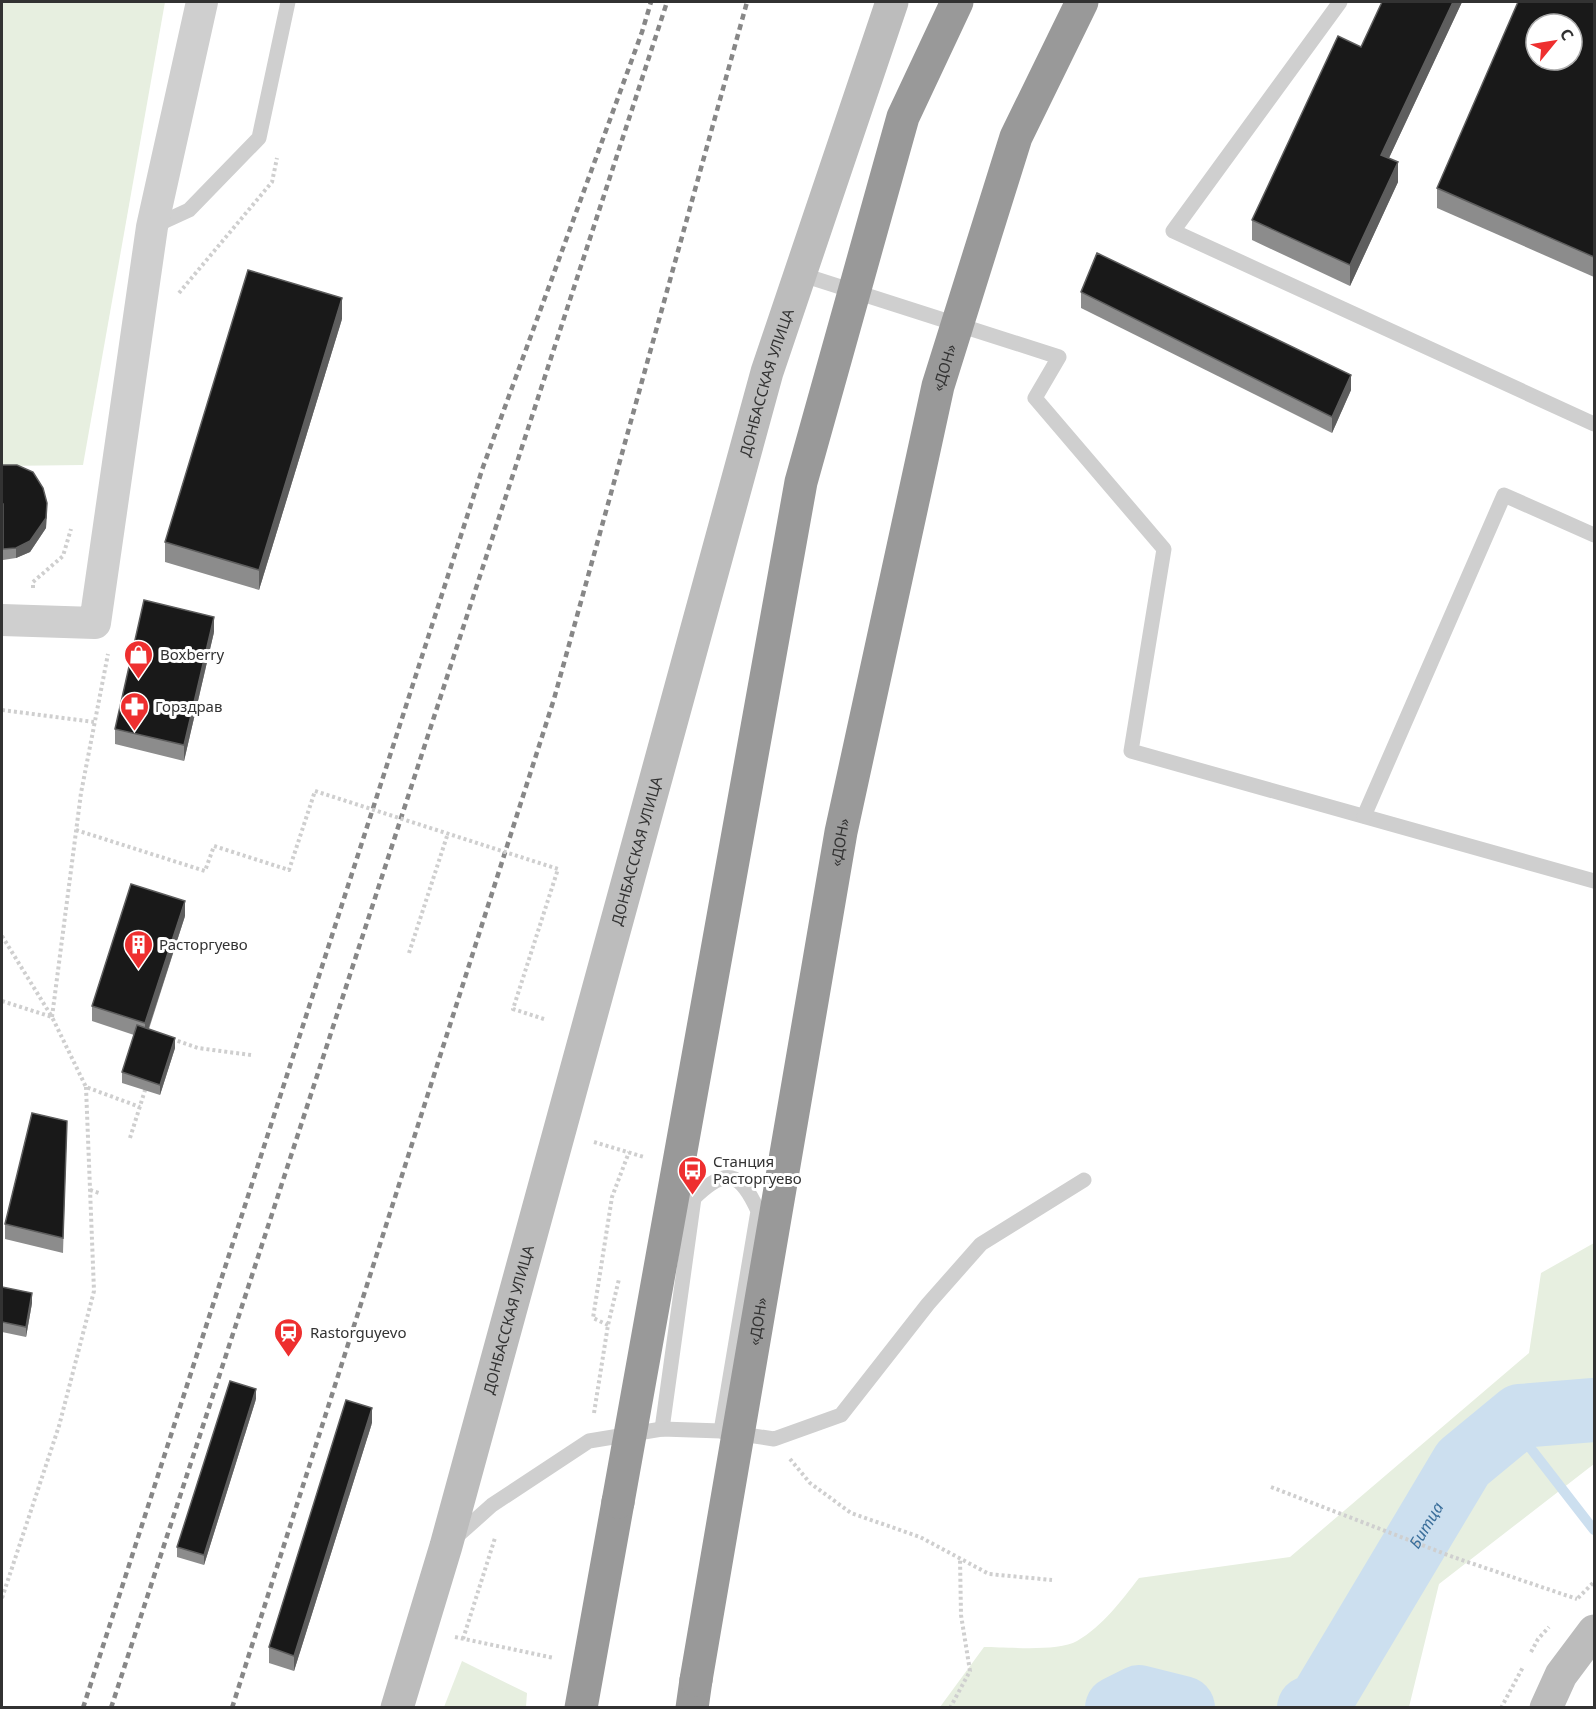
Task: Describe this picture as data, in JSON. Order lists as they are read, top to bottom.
{
  "streets": {
    "highway": ["«ДОН»"],
    "street": ["ДОНБАССКАЯ УЛИЦА"]
  },
  "water": ["Битца"],
  "places": {
    "shop": ["Boxberry"],
    "pharmacy": ["Горздрав"],
    "building": ["Расторгуево"],
    "bus stop": ["Станция Расторгуево"],
    "station": ["Rastorguyevo"]
  },
  "north": "top right"
}
